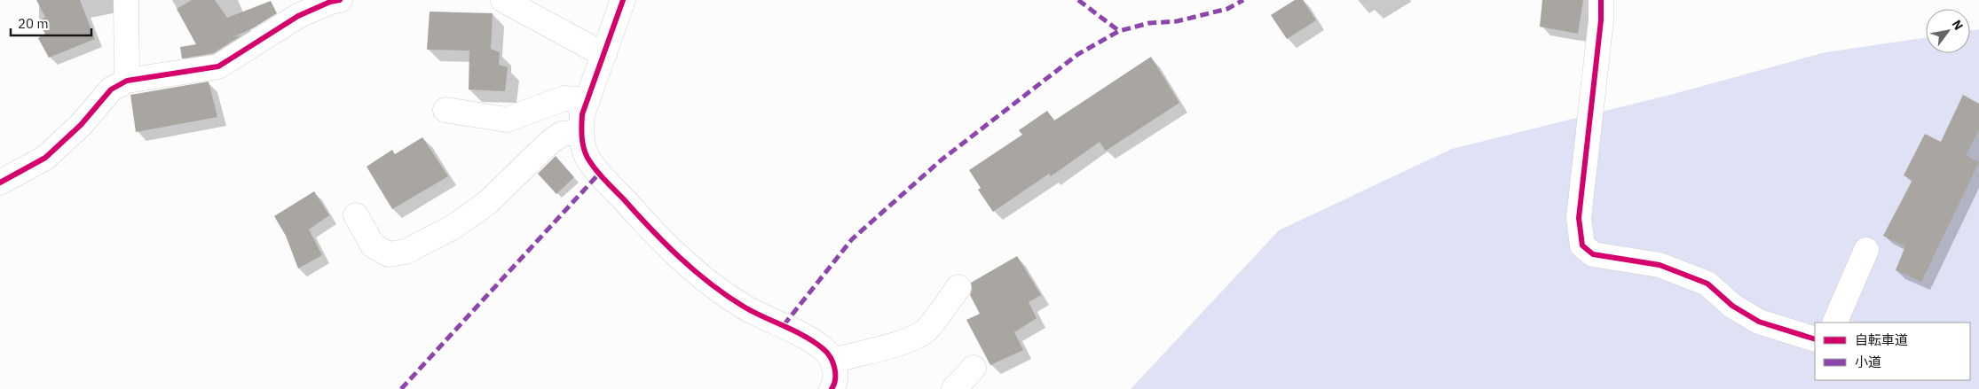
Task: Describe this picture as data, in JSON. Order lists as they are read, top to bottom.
{
  "legend": ["自転車道", "小道"],
  "scale_bar": "20 m",
  "north": "top right"
}
